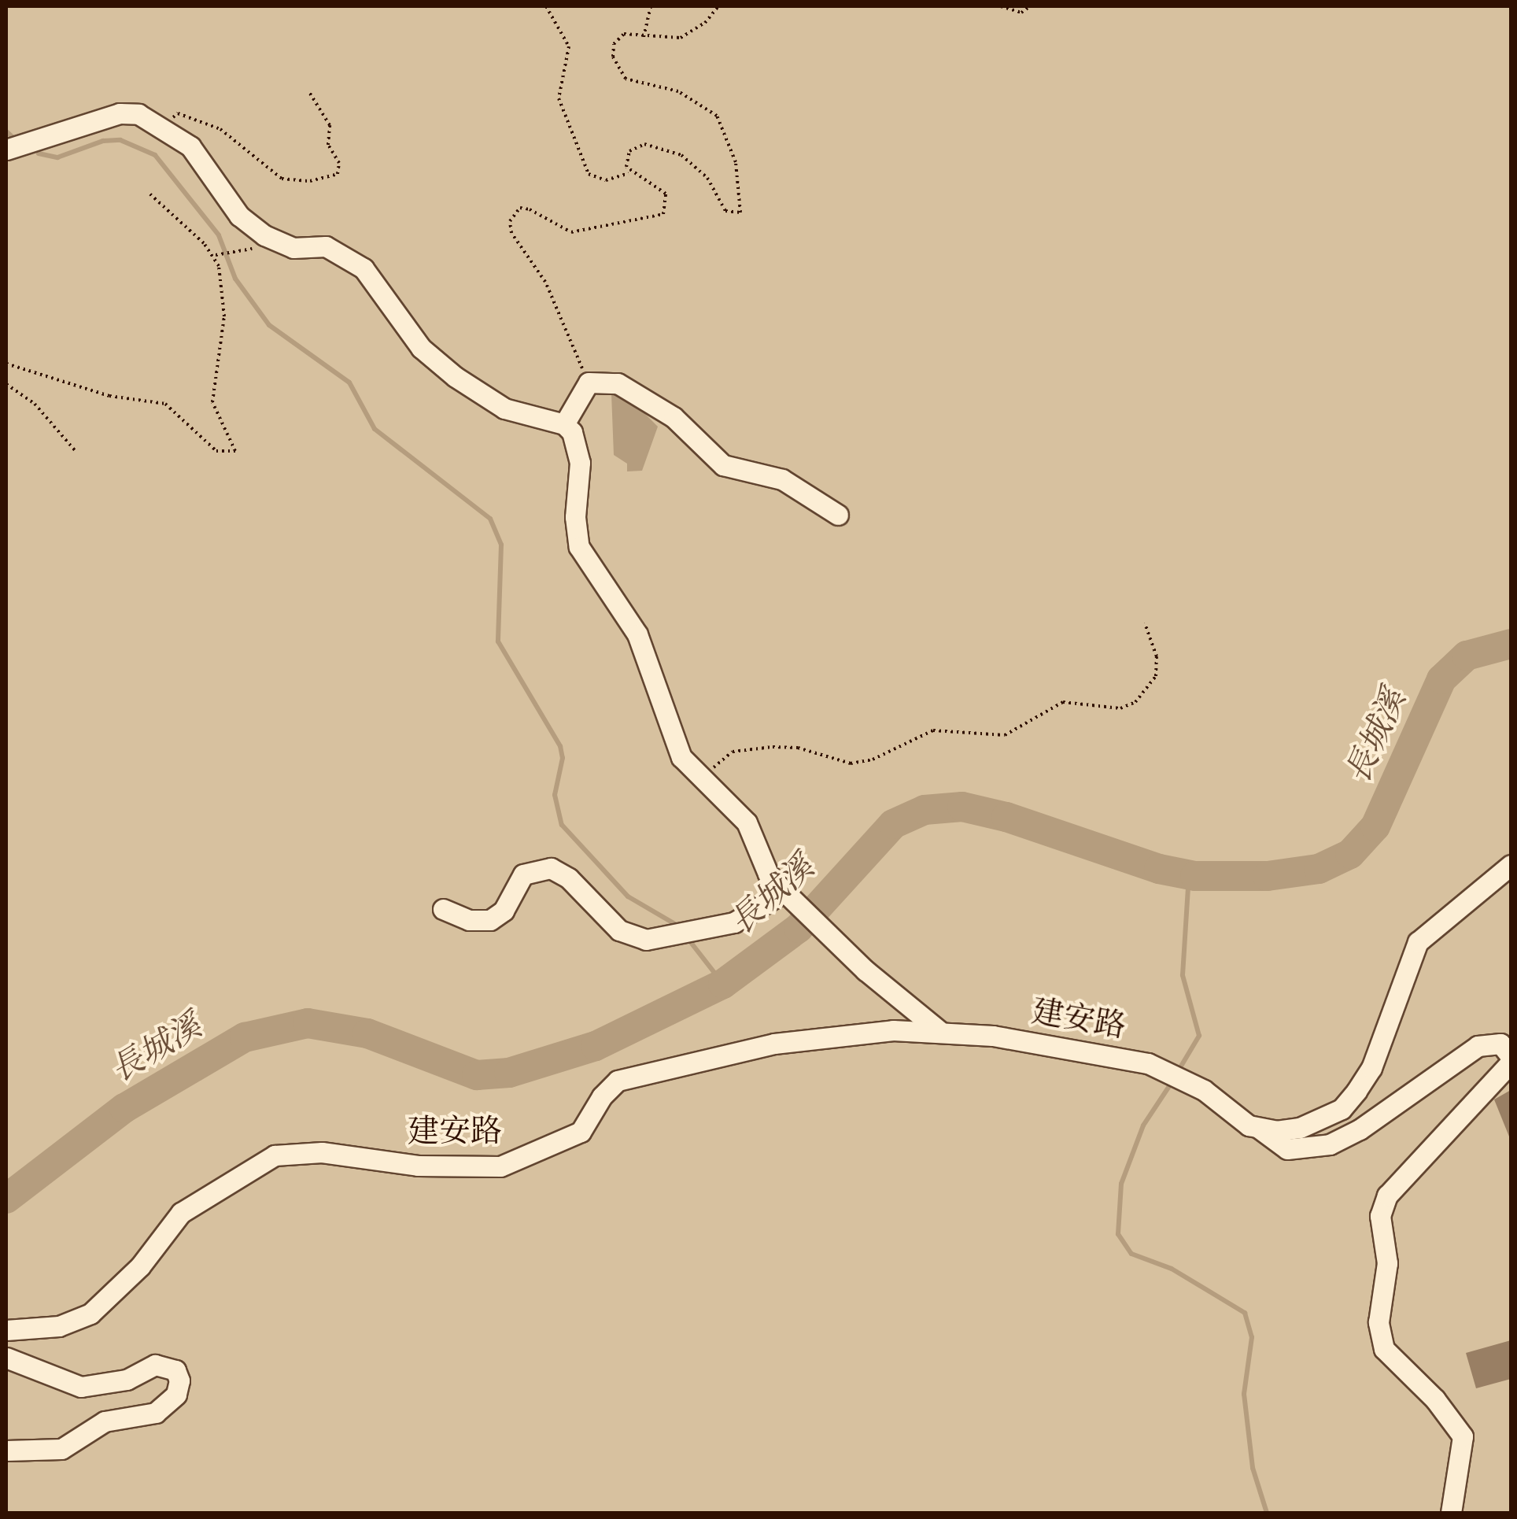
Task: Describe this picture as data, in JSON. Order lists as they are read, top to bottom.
{
  "streets": {
    "street": ["建安路"]
  },
  "water": ["長城溪"]
}
